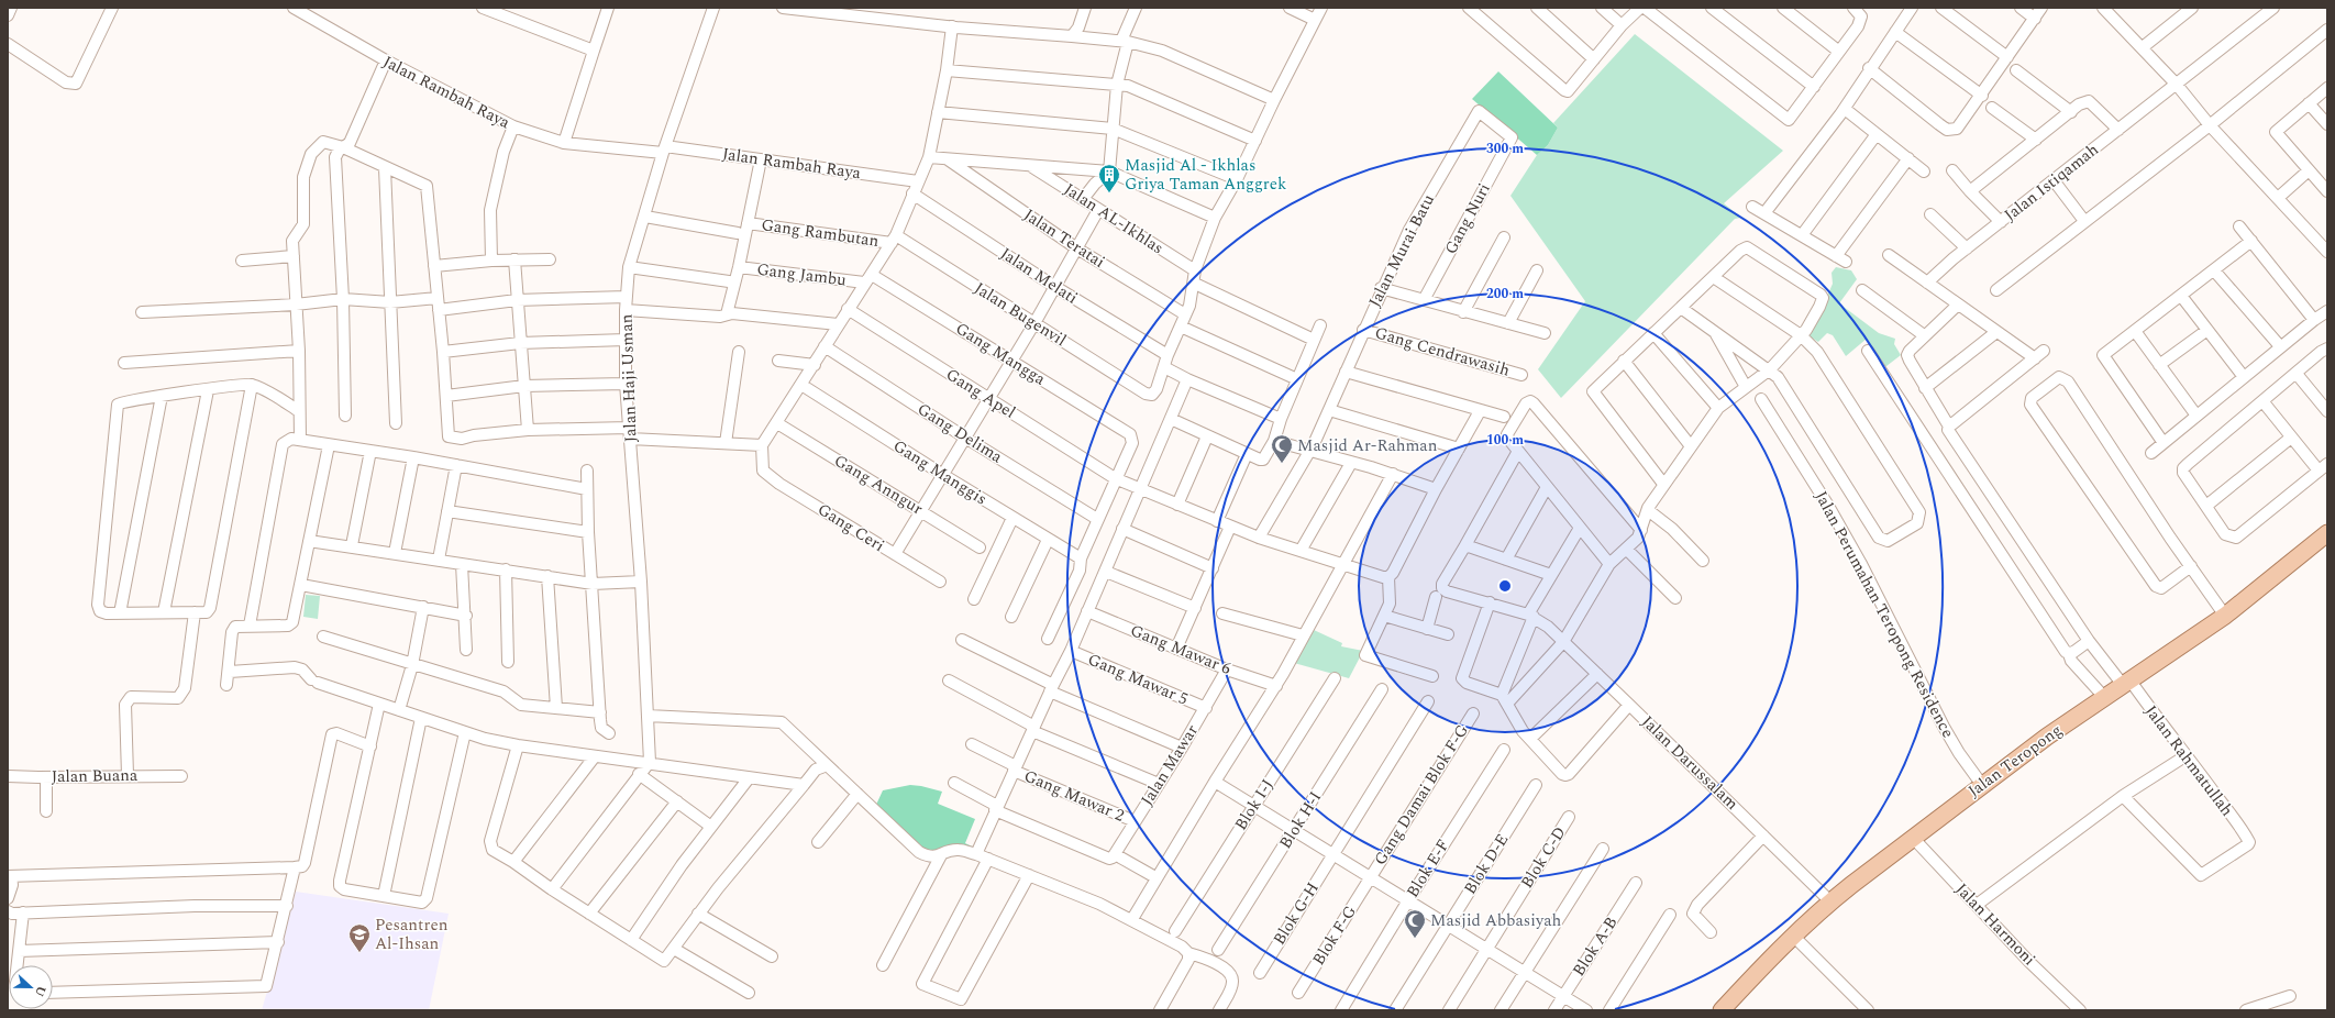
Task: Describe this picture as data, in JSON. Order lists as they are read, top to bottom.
{
  "streets": {
    "main road": ["Jalan Teropong"],
    "street": [
      "Jalan Rambah Raya",
      "Jalan Istiqamah",
      "Jalan AL-Ikhlas",
      "Gang Nuri",
      "Gang Rambutan",
      "Jalan Teratai",
      "Jalan Murai Batu",
      "Gang Jambu",
      "Jalan Melati",
      "Jalan Bugenvil",
      "Gang Cendrawasih",
      "Gang Mangga",
      "Jalan Haji Usman",
      "Gang Apel",
      "Gang Delima",
      "Gang Manggis",
      "Gang Anngur",
      "Gang Ceri",
      "Jalan Perumahan Teropong Residence",
      "Gang Mawar 6",
      "Gang Mawar 5",
      "Jalan Rahmatullah",
      "Jalan Darussalam",
      "Jalan Mawar",
      "Jalan Buana",
      "Gang Damai Blok F-G",
      "Gang Mawar 2",
      "Blok I-J",
      "Blok H-I",
      "Blok C-D",
      "Blok D-E",
      "Blok E-F",
      "Blok G-H",
      "Jalan Harmoni",
      "Blok F-G",
      "Blok A-B"
    ]
  },
  "crossings": [
    ["Jalan Rambah Raya", "Jalan Haji Usman"],
    ["Gang Nuri", "Jalan Murai Batu"],
    ["Gang Rambutan", "Jalan Bugenvil"],
    ["Jalan Murai Batu", "Gang Cendrawasih"],
    ["Jalan Murai Batu", "Gang Apel"],
    ["Gang Jambu", "Gang Mangga"],
    ["Gang Mangga", "Gang Apel"],
    ["Jalan Perumahan Teropong Residence", "Jalan Teropong"],
    ["Gang Mawar 6", "Jalan Mawar"],
    ["Gang Mawar 5", "Jalan Mawar"],
    ["Jalan Teropong", "Jalan Rahmatullah"],
    ["Jalan Teropong", "Jalan Darussalam"],
    ["Jalan Teropong", "Jalan Harmoni"],
    ["Jalan Mawar", "Gang Mawar 2"],
    ["Gang Damai Blok F-G", "Blok F-G"]
  ],
  "places": {
    "building": ["Masjid Al - Ikhlas Griya Taman Anggrek"],
    "mosque": ["Masjid Ar-Rahman", "Masjid Abbasiyah"],
    "school or university": ["Pesantren Al-Ihsan"]
  },
  "north": "right",
  "rings": ["300 m", "200 m", "100 m"]
}
